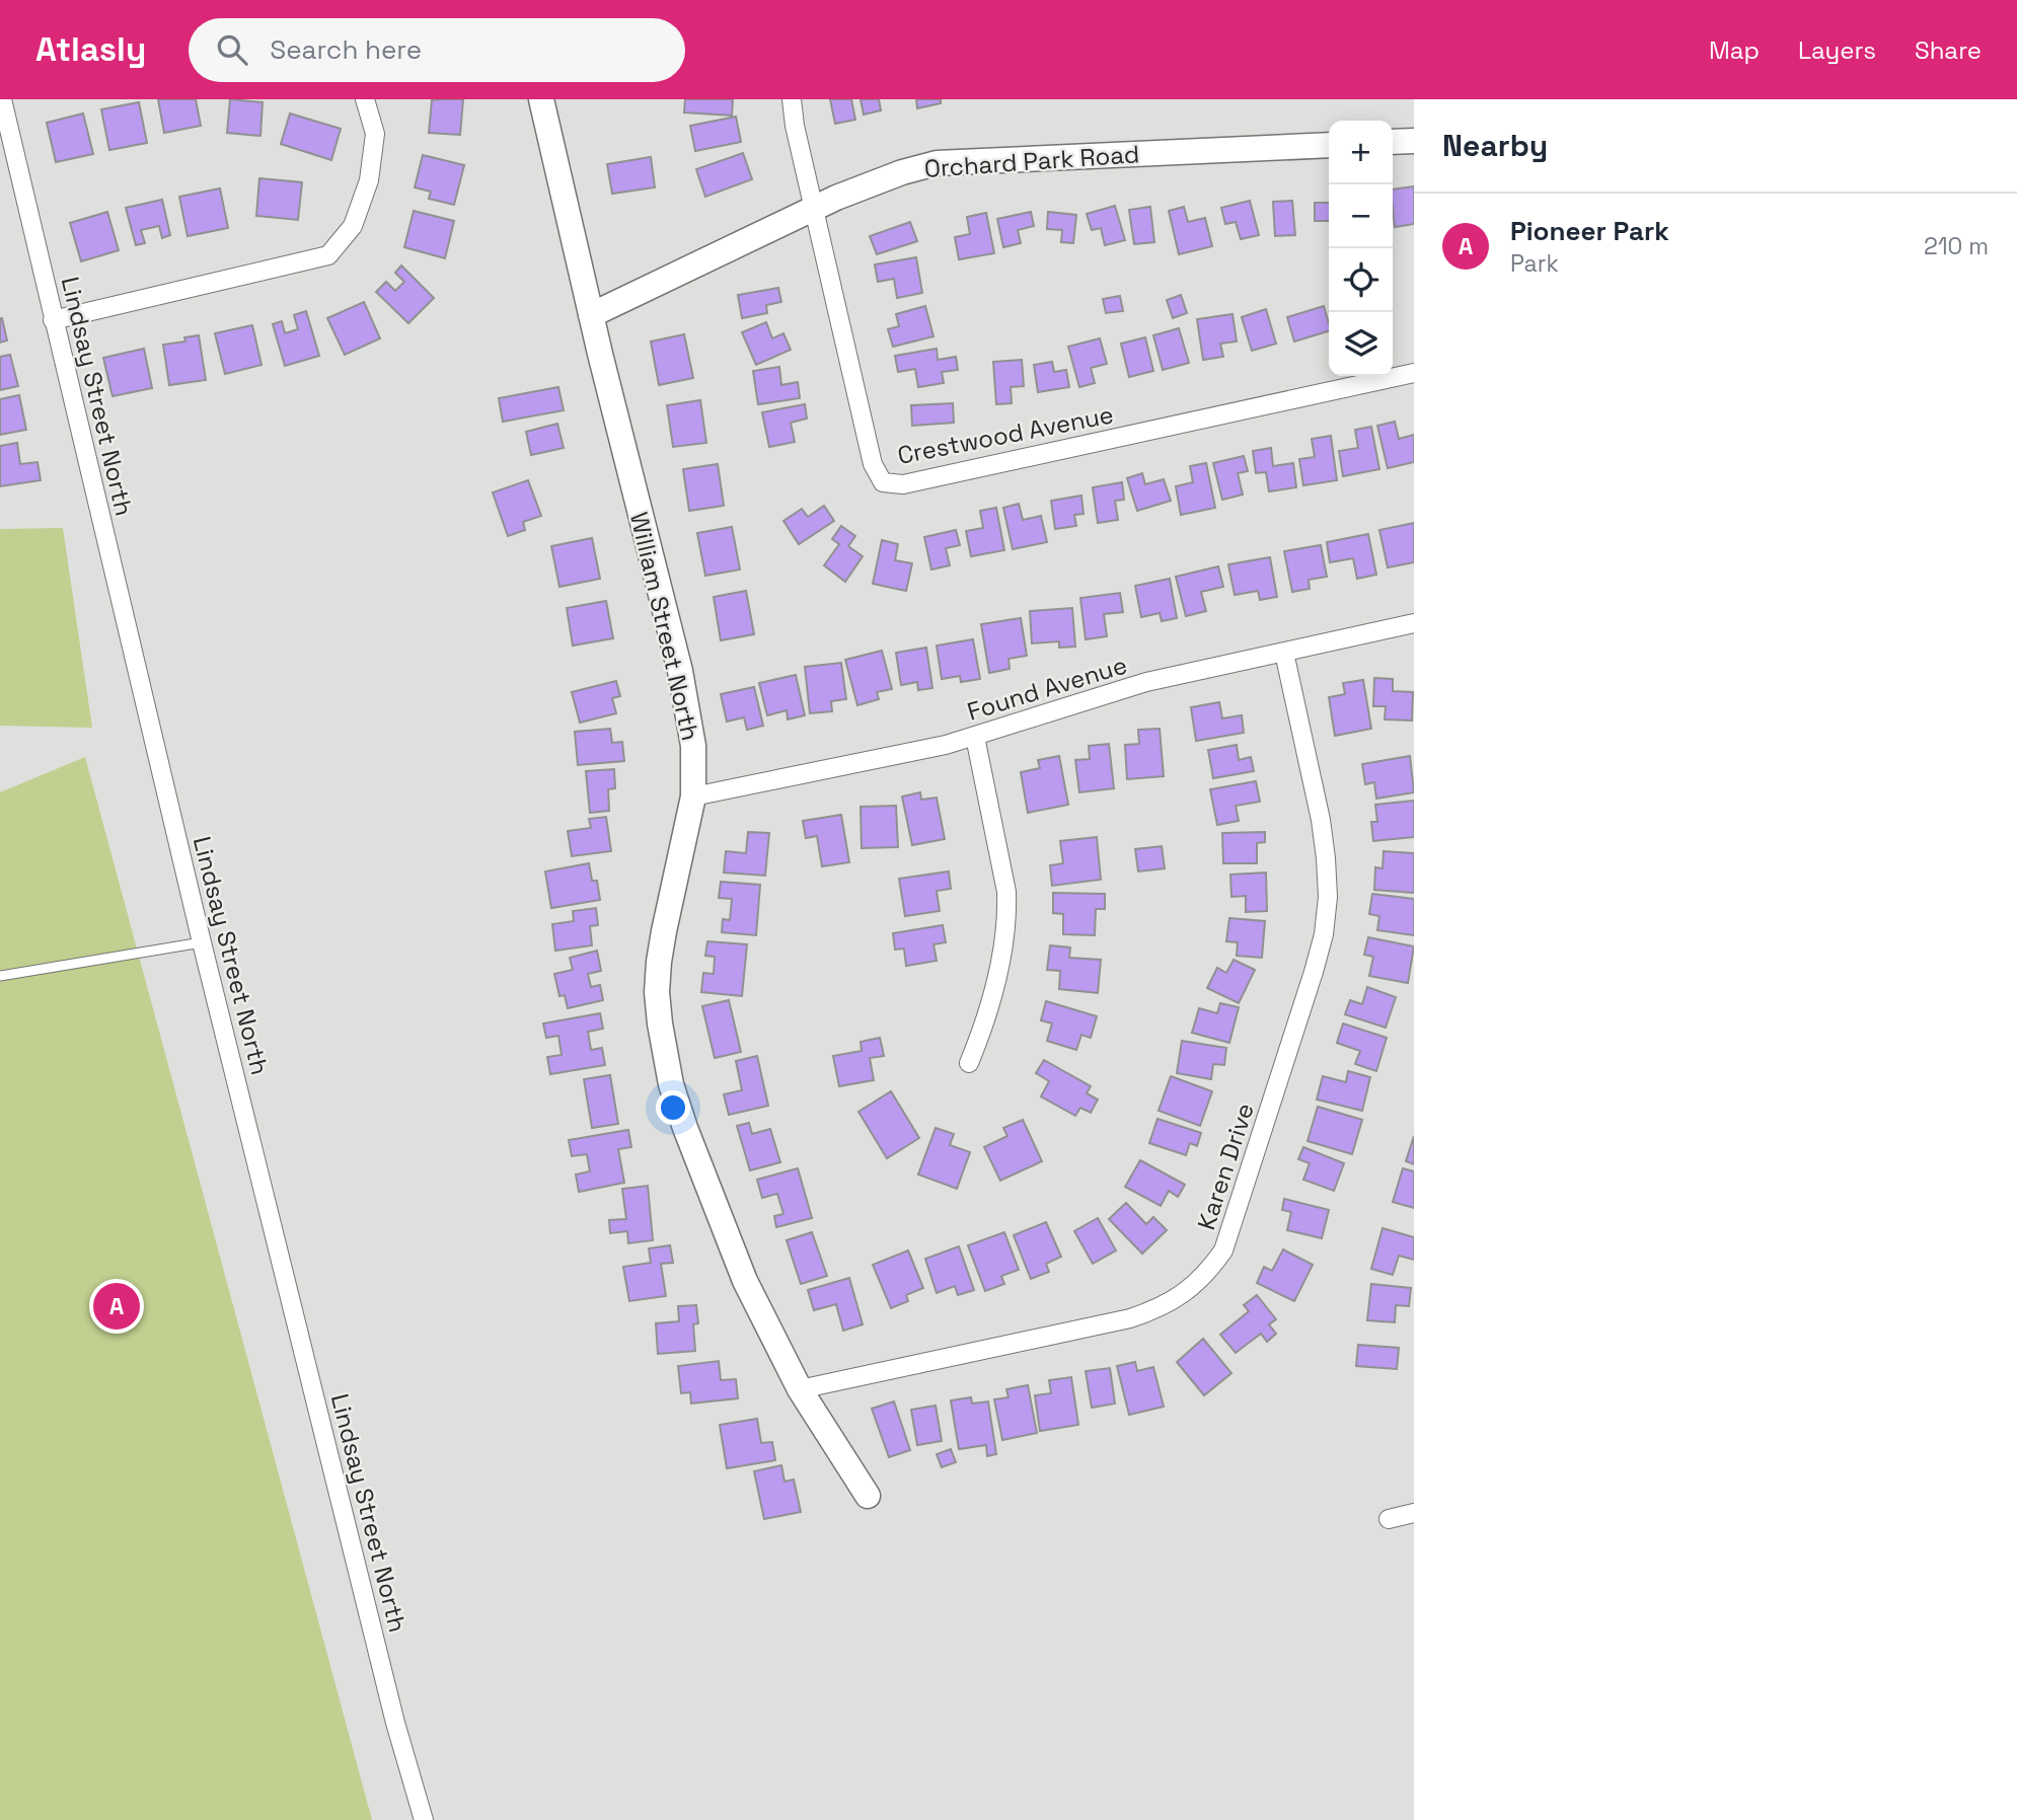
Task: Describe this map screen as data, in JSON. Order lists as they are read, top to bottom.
{
  "streets": {
    "street": [
      "Orchard Park Road",
      "Lindsay Street North",
      "Crestwood Avenue",
      "William Street North",
      "Found Avenue",
      "Karen Drive"
    ]
  },
  "crossings": [
    ["Orchard Park Road", "Crestwood Avenue"],
    ["Orchard Park Road", "William Street North"],
    ["William Street North", "Found Avenue"],
    ["William Street North", "Karen Drive"],
    ["Found Avenue", "Karen Drive"]
  ],
  "page": {
    "header": "Atlasly",
    "search": "Search here",
    "nav": ["Map", "Layers", "Share"],
    "heading": "Nearby",
    "map_buttons": ["+", "−"],
    "list": [
      {
        "mark": "A",
        "name": "Pioneer Park",
        "note": "Park",
        "value": "210 m"
      }
    ],
    "pins": "A"
  }
}
